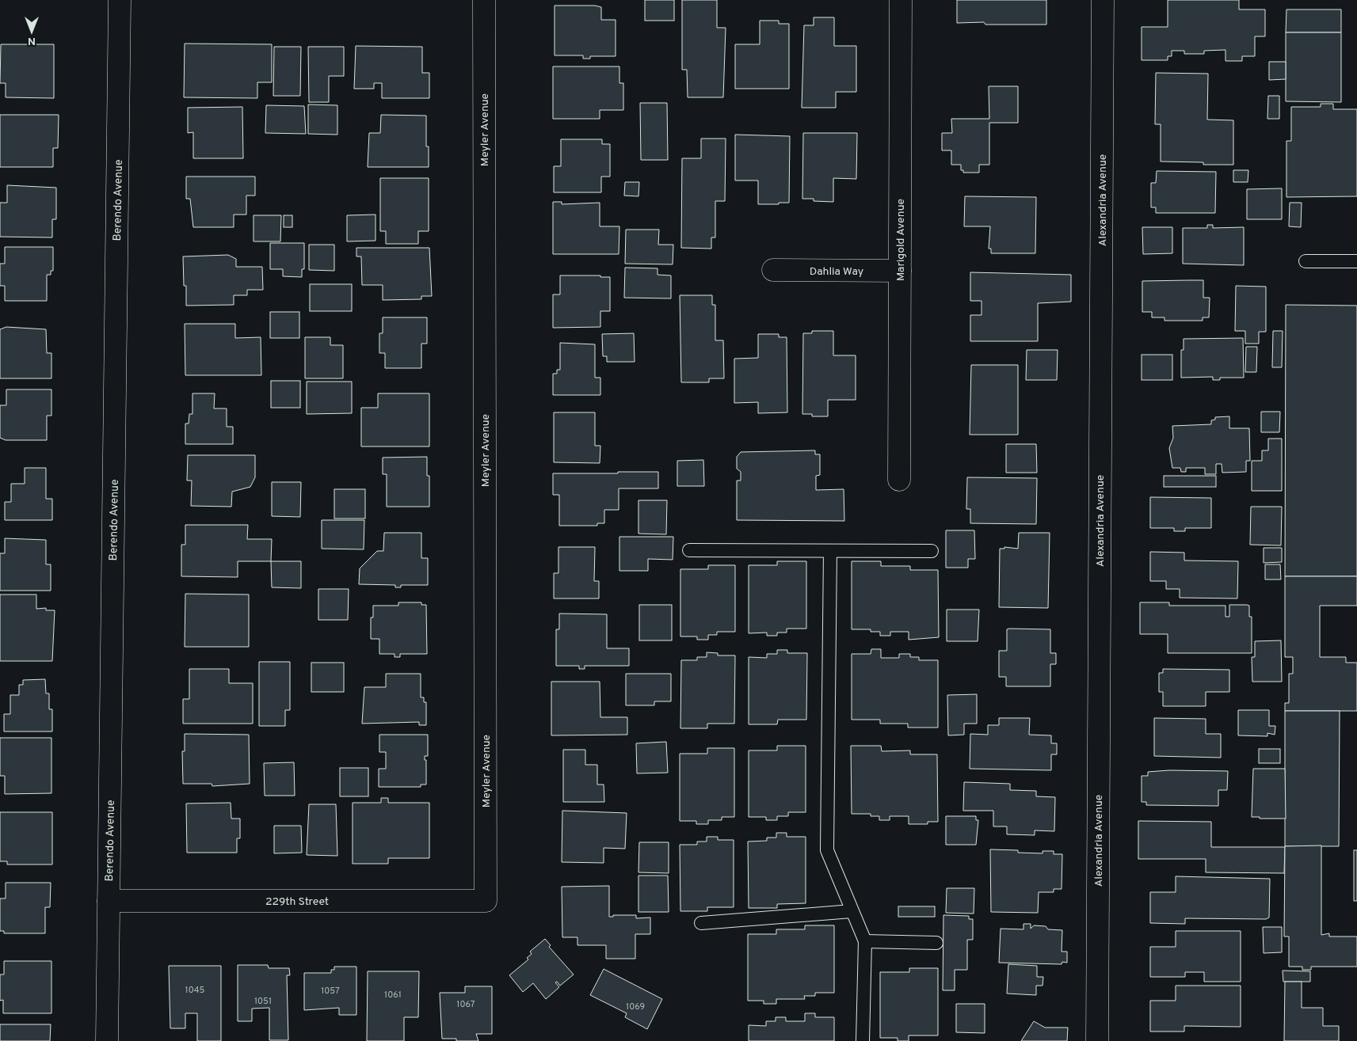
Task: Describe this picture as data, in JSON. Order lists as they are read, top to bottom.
{
  "streets": {
    "street": [
      "Meyler Avenue",
      "Berendo Avenue",
      "Alexandria Avenue",
      "Marigold Avenue",
      "Dahlia Way",
      "229th Street"
    ]
  },
  "crossings": [
    ["Meyler Avenue", "229th Street"],
    ["Berendo Avenue", "229th Street"],
    ["Marigold Avenue", "Dahlia Way"]
  ],
  "house_numbers": [
    "1045",
    "1057",
    "1061",
    "1051",
    "1067",
    "1069"
  ],
  "north": "bottom"
}
